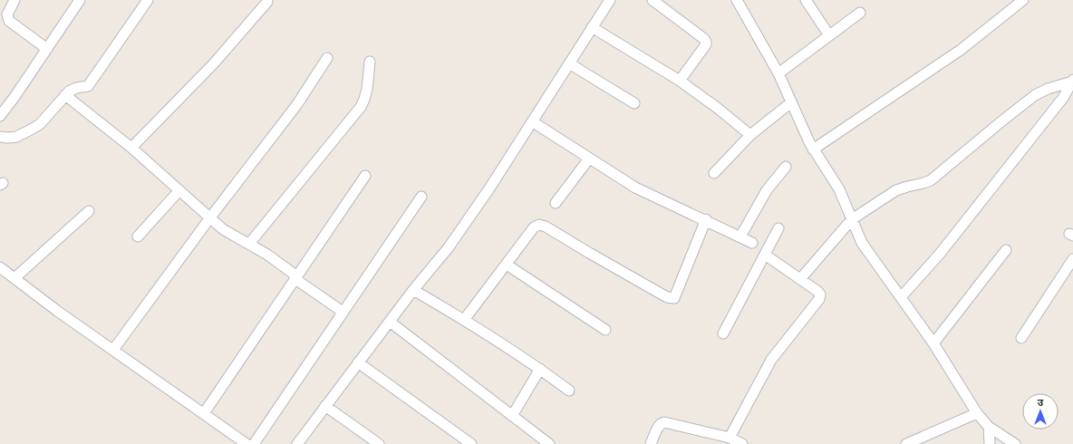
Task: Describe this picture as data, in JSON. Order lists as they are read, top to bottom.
{
  "north": "top"
}
